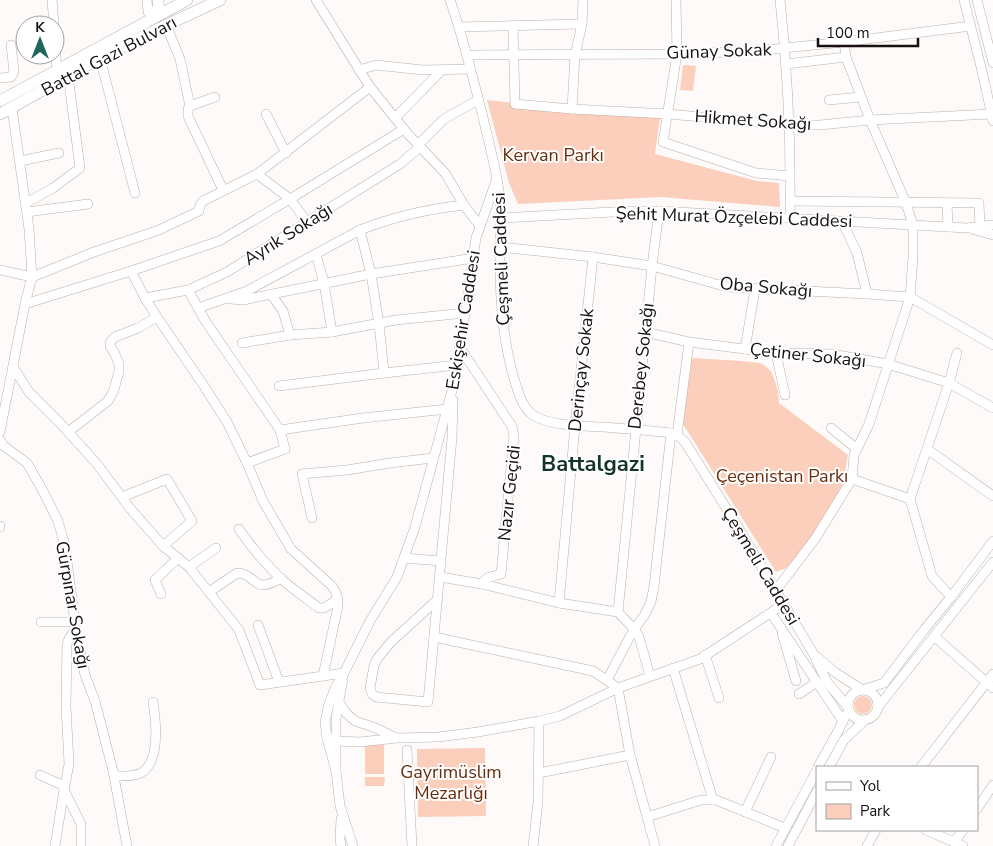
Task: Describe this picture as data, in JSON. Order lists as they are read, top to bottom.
{
  "streets": {
    "main road": ["Battal Gazi Bulvarı"],
    "street": [
      "Günay Sokak",
      "Hikmet Sokağı",
      "Şehit Murat Özçelebi Caddesi",
      "Ayrık Sokağı",
      "Çeşmeli Caddesi",
      "Oba Sokağı",
      "Eskişehir Caddesi",
      "Çetiner Sokağı",
      "Derebey Sokağı",
      "Derinçay Sokak",
      "Nazır Geçidi",
      "Gürpınar Sokağı"
    ]
  },
  "crossings": [
    ["Günay Sokak", "Hikmet Sokağı"],
    ["Günay Sokak", "Çeşmeli Caddesi"],
    ["Şehit Murat Özçelebi Caddesi", "Çeşmeli Caddesi"],
    ["Şehit Murat Özçelebi Caddesi", "Derebey Sokağı"],
    ["Ayrık Sokağı", "Çeşmeli Caddesi"],
    ["Ayrık Sokağı", "Eskişehir Caddesi"],
    ["Çeşmeli Caddesi", "Oba Sokağı"],
    ["Çeşmeli Caddesi", "Derebey Sokağı"],
    ["Çeşmeli Caddesi", "Derinçay Sokak"],
    ["Oba Sokağı", "Derebey Sokağı"],
    ["Oba Sokağı", "Derinçay Sokak"],
    ["Eskişehir Caddesi", "Nazır Geçidi"],
    ["Çetiner Sokağı", "Derebey Sokağı"]
  ],
  "districts": ["Battalgazi"],
  "parks": ["Kervan Parkı", "Çeçenistan Parkı", "Gayrimüslim Mezarlığı"],
  "legend": ["Yol", "Park"],
  "scale_bar": "100 m",
  "north": "top"
}
